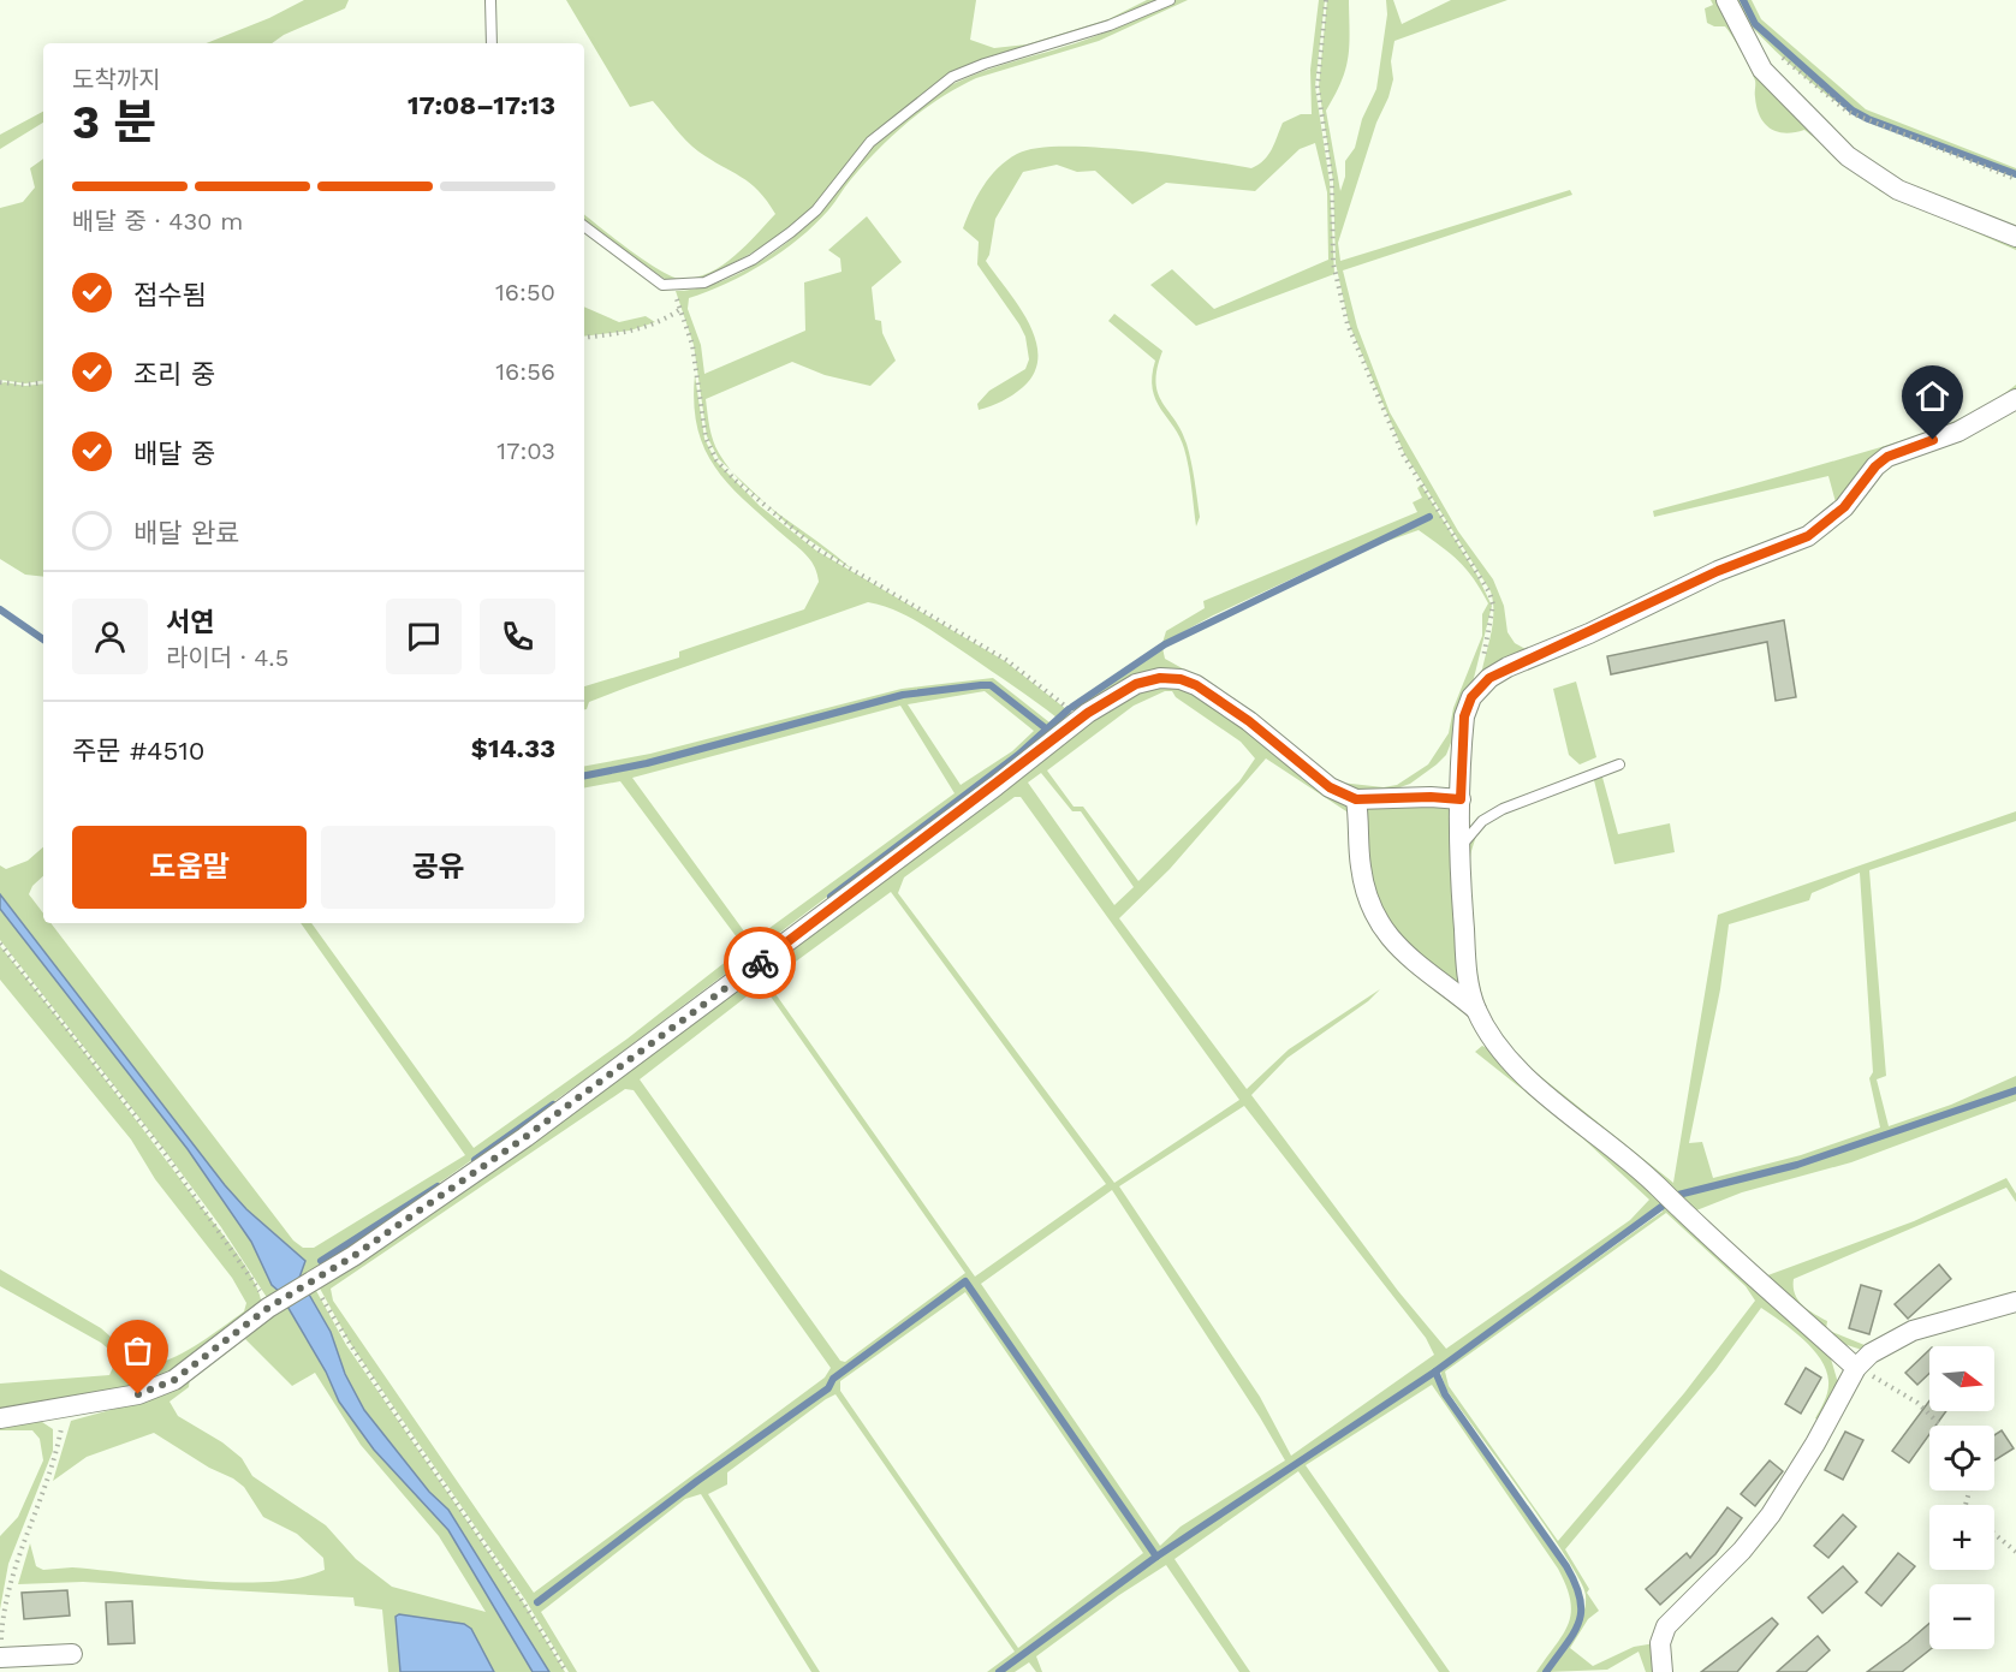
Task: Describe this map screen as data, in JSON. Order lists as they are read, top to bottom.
{
  "north": "right",
  "page": {
    "heading": ["3 분", "도착까지", "17:08–17:13"],
    "panel": [
      "서연",
      "라이더 · 4.5",
      "주문 #4510",
      "$14.33"
    ],
    "bar": "배달 중 · 430 m",
    "list": [
      ["접수됨", "16:50"],
      ["조리 중", "16:56"],
      ["배달 중", "17:03"],
      "배달 완료"
    ],
    "buttons": ["도움말", "공유"],
    "map_buttons": ["+", "−"]
  }
}
